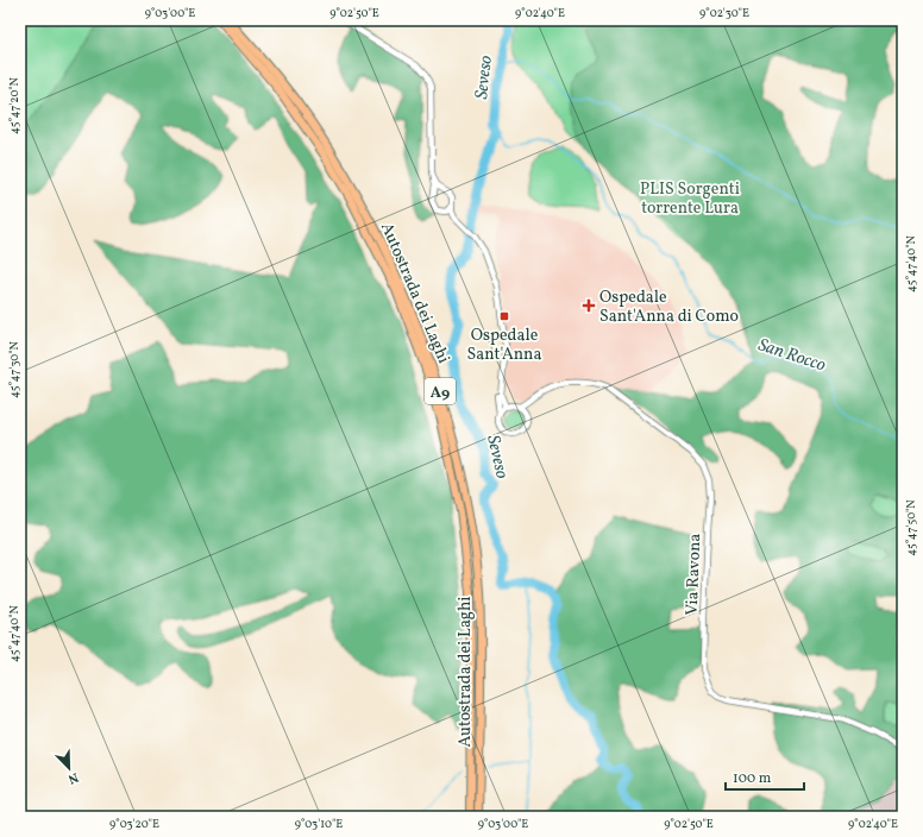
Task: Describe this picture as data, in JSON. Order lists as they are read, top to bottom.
{
  "streets": {
    "highway": ["Autostrada dei Laghi", "A9"],
    "street": ["Via Ravona"]
  },
  "water": ["Seveso", "San Rocco"],
  "parks": ["PLIS Sorgenti torrente Lura"],
  "places": {
    "health": ["Ospedale Sant'Anna di Como"],
    "transit": ["Ospedale Sant'Anna"]
  },
  "scale_bar": "100 m",
  "north": "bottom right",
  "coordinates": [
    "9°03'00\"E",
    "9°02'50\"E",
    "9°02'40\"E",
    "9°02'30\"E",
    "45°47'20\"N",
    "45°47'40\"N",
    "45°47'30\"N",
    "45°47'50\"N",
    "9°03'20\"E",
    "9°03'10\"E"
  ]
}
